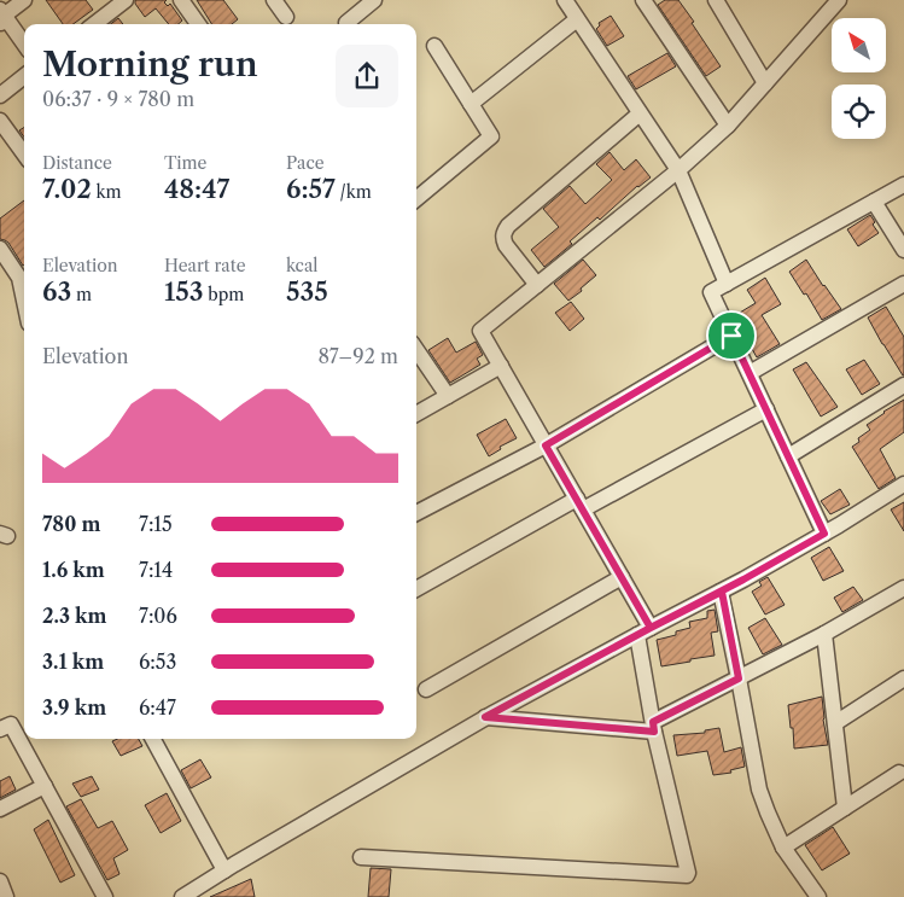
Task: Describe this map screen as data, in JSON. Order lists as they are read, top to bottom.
{
  "north": "top left",
  "page": {
    "heading": ["Morning run", "06:37 · 9 × 780 m"],
    "stats": [
      ["Distance", "7.02 km"],
      ["Time", "48:47"],
      ["Pace", "6:57 /km"],
      ["Elevation", "63 m"],
      ["Heart rate", "153 bpm"],
      ["kcal", "535"]
    ],
    "chart": ["Elevation", "87–92 m"],
    "list": [
      {
        "name": "780 m",
        "note": "7:15"
      },
      {
        "name": "1.6 km",
        "note": "7:14"
      },
      {
        "name": "2.3 km",
        "note": "7:06"
      },
      {
        "name": "3.1 km",
        "note": "6:53"
      },
      {
        "name": "3.9 km",
        "note": "6:47"
      }
    ]
  }
}
